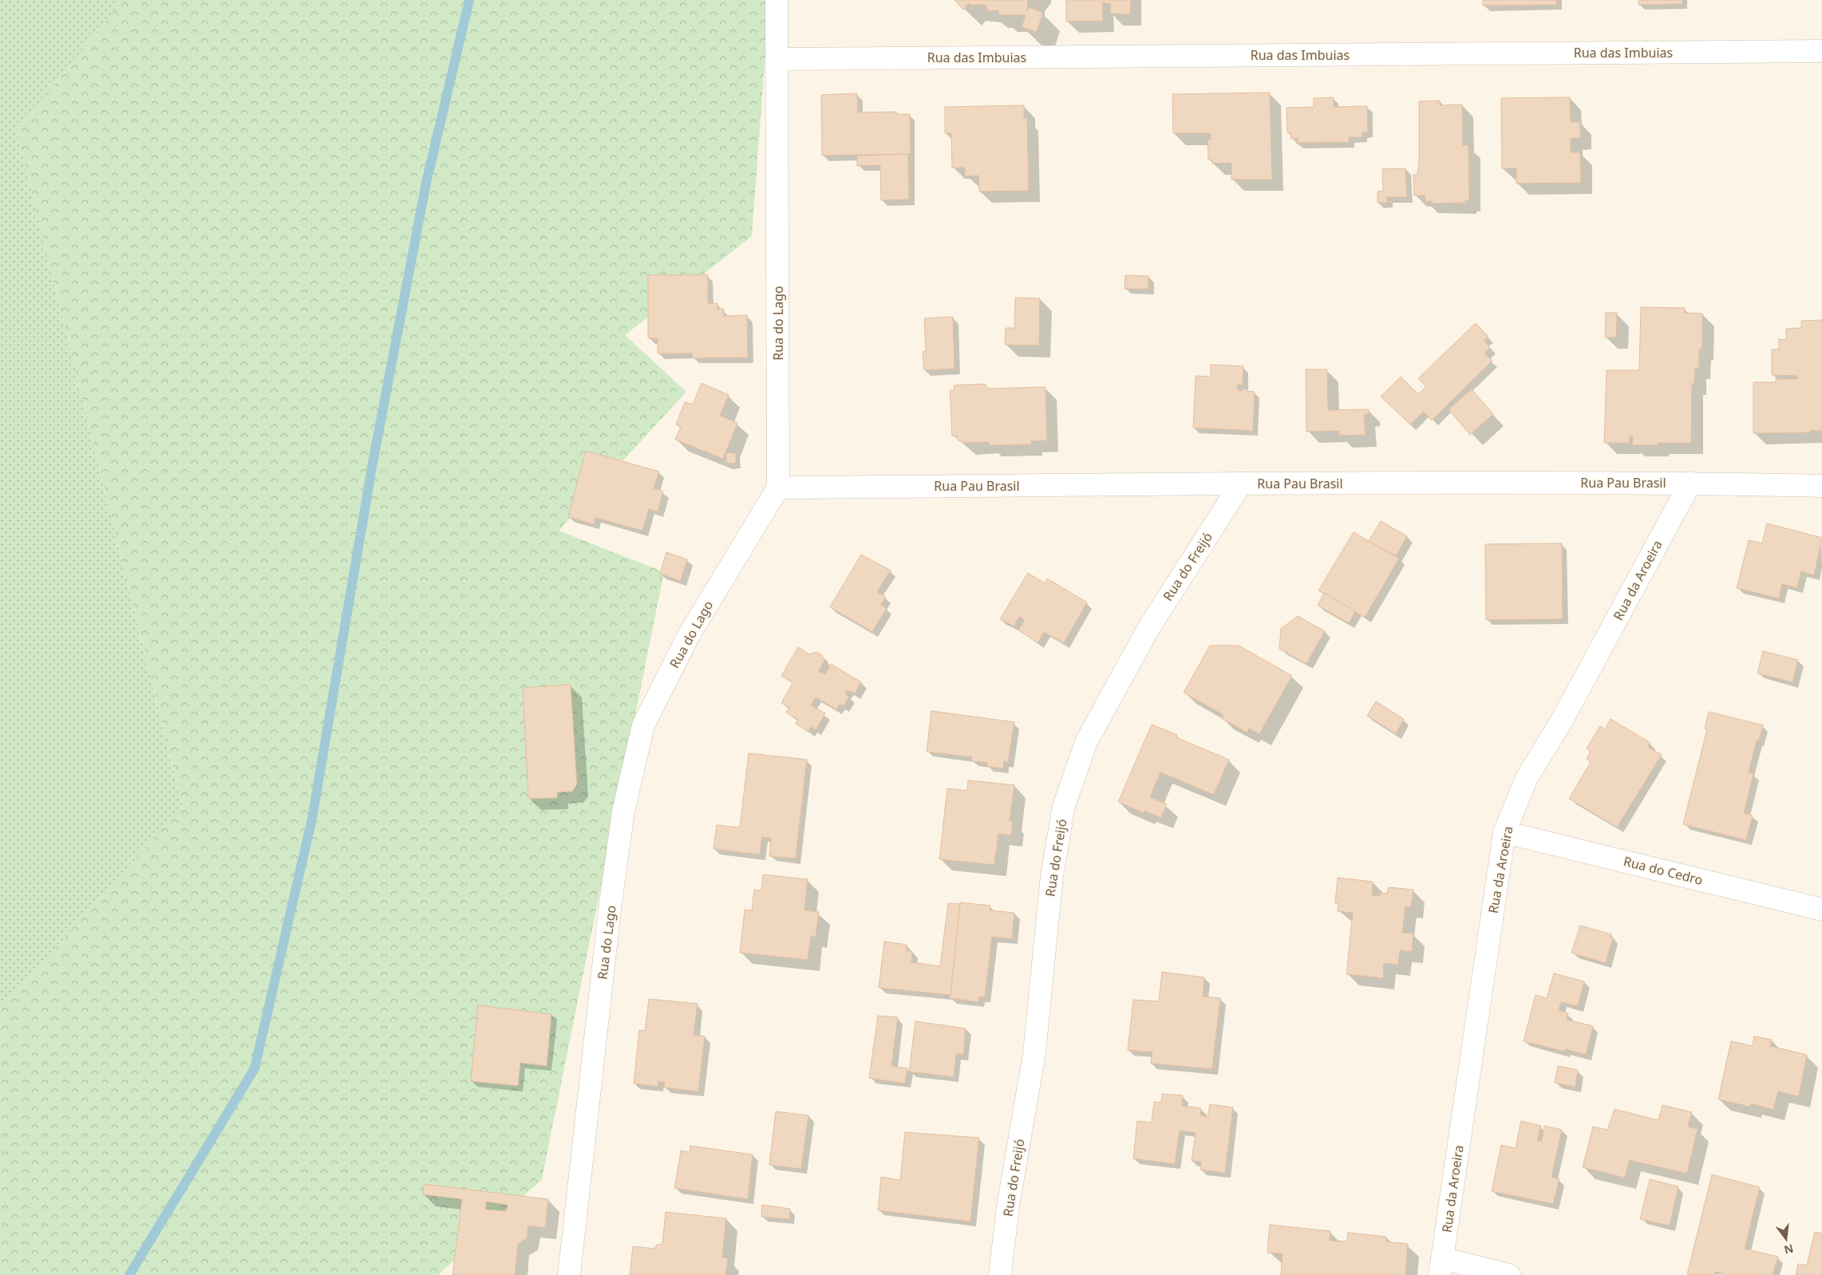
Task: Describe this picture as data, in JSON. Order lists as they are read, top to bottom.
{
  "streets": {
    "street": [
      "Rua das Imbuias",
      "Rua do Lago",
      "Rua Pau Brasil",
      "Rua do Freijó",
      "Rua da Aroeira",
      "Rua do Cedro"
    ]
  },
  "crossings": [
    ["Rua das Imbuias", "Rua do Lago"],
    ["Rua do Lago", "Rua Pau Brasil"],
    ["Rua Pau Brasil", "Rua do Freijó"],
    ["Rua Pau Brasil", "Rua da Aroeira"],
    ["Rua da Aroeira", "Rua do Cedro"]
  ],
  "north": "bottom"
}
